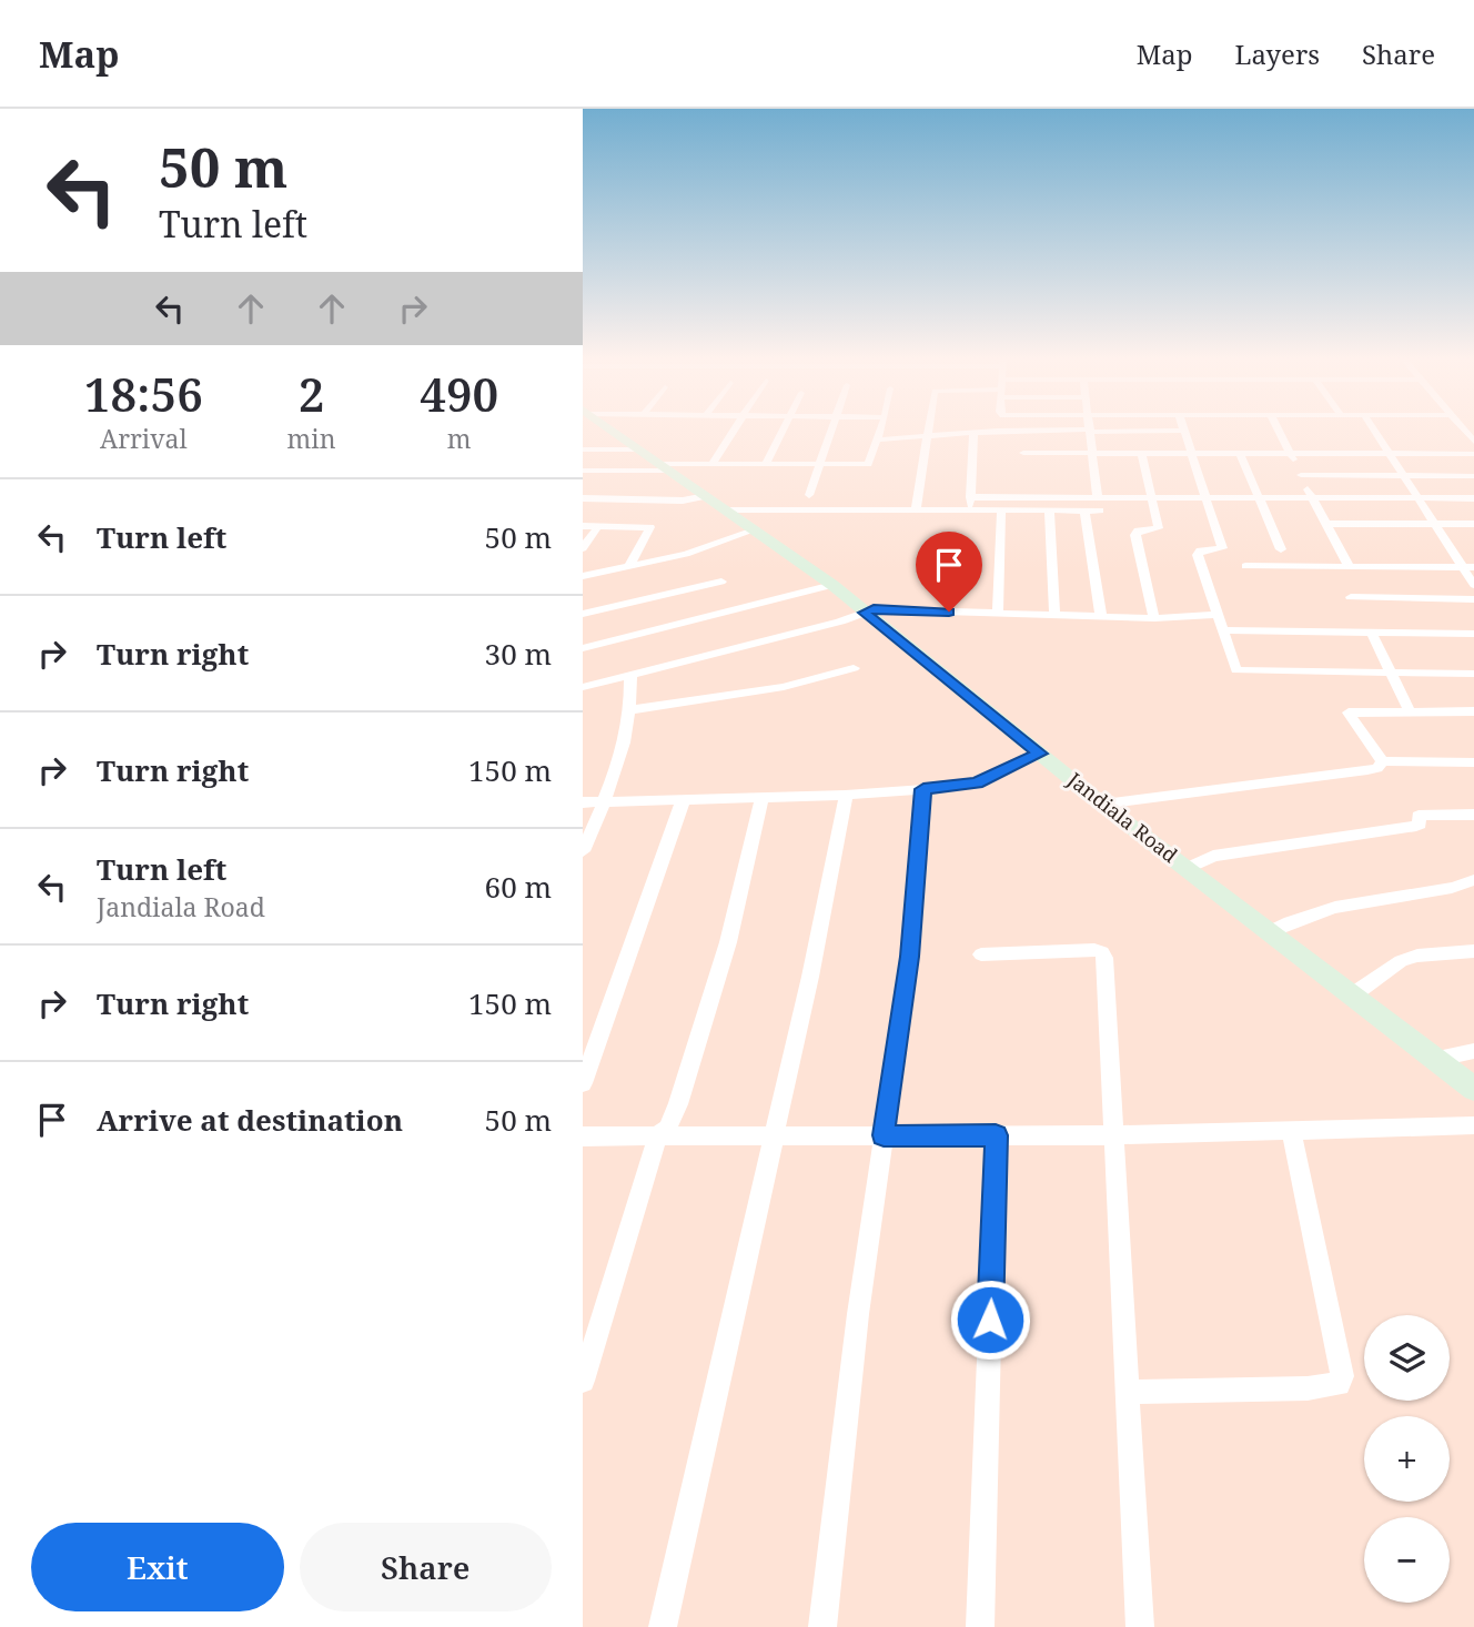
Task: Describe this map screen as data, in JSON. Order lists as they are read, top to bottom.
{
  "streets": {
    "street": ["Jandiala Road"]
  },
  "page": {
    "header": "Map",
    "nav": ["Map", "Layers", "Share"],
    "turn": ["50 m", "Turn left"],
    "eta": [
      "18:56",
      "Arrival",
      "2",
      "min",
      "490",
      "m"
    ],
    "list": [
      {
        "name": "Turn left",
        "value": "50 m"
      },
      {
        "name": "Turn right",
        "value": "30 m"
      },
      {
        "name": "Turn right",
        "value": "150 m"
      },
      {
        "name": "Turn left",
        "note": "Jandiala Road",
        "value": "60 m"
      },
      {
        "name": "Turn right",
        "value": "150 m"
      },
      {
        "name": "Arrive at destination",
        "value": "50 m"
      }
    ],
    "map_buttons": ["+", "−"],
    "buttons": ["Exit", "Share"]
  }
}
